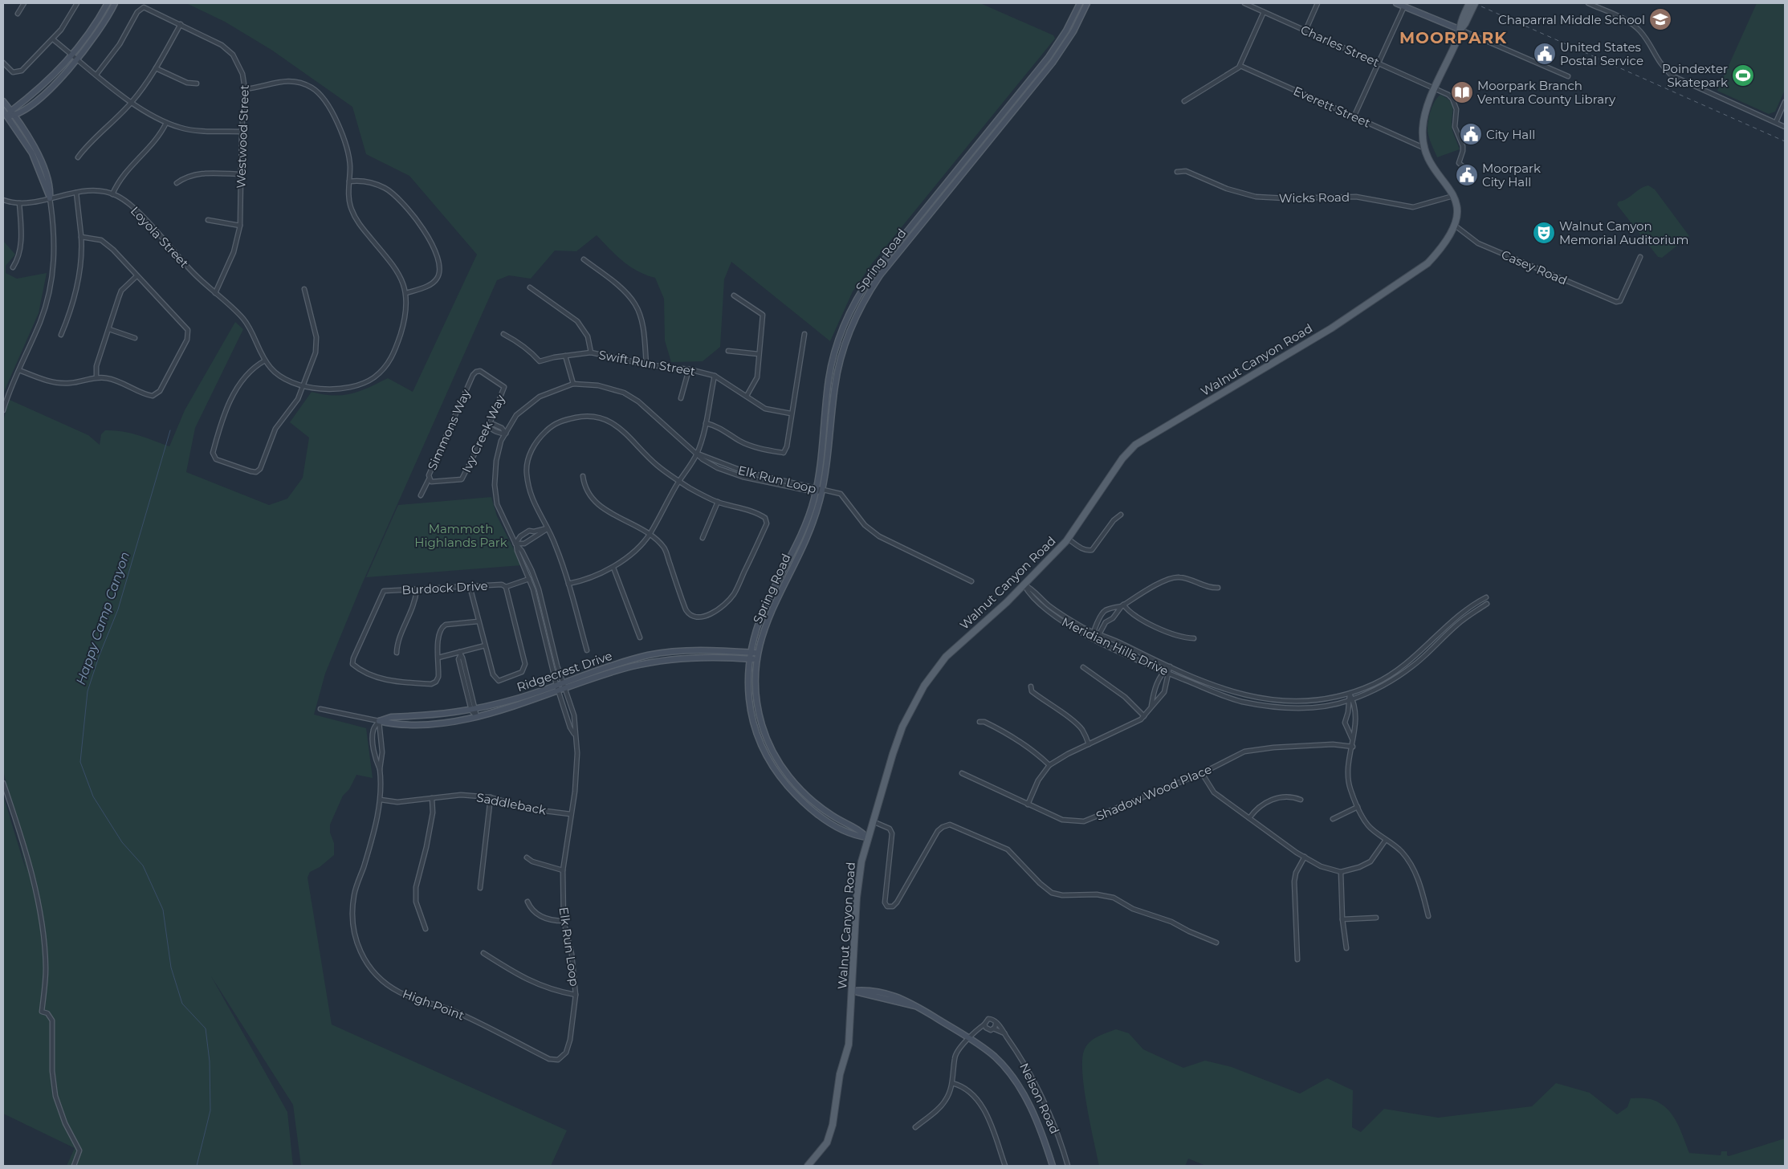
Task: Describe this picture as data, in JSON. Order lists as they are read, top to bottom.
{
  "streets": {
    "main road": ["Spring Road", "Walnut Canyon Road", "Ridgecrest Drive"],
    "street": [
      "Charles Street",
      "Everett Street",
      "Westwood Street",
      "Wicks Road",
      "Loyola Street",
      "Casey Road",
      "Swift Run Street",
      "Simmons Way",
      "Ivy Creek Way",
      "Elk Run Loop",
      "Burdock Drive",
      "Meridian Hills Drive",
      "Shadow Wood Place",
      "Saddleback",
      "High Point",
      "Nelson Road"
    ]
  },
  "crossings": [
    ["Westwood Street", "Loyola Street"],
    ["Wicks Road", "Walnut Canyon Road"],
    ["Spring Road", "Walnut Canyon Road"],
    ["Spring Road", "Elk Run Loop"],
    ["Spring Road", "Ridgecrest Drive"],
    ["Casey Road", "Walnut Canyon Road"],
    ["Walnut Canyon Road", "Meridian Hills Drive"],
    ["Simmons Way", "Ivy Creek Way"],
    ["Elk Run Loop", "Ridgecrest Drive"],
    ["Elk Run Loop", "Saddleback"],
    ["Elk Run Loop", "High Point"],
    ["Ridgecrest Drive", "High Point"],
    ["Saddleback", "High Point"]
  ],
  "districts": ["MOORPARK"],
  "water": ["Happy Camp Canyon"],
  "parks": ["Mammoth Highlands Park"],
  "places": {
    "school or university": ["Chaparral Middle School"],
    "public building": ["United States Postal Service", "City Hall", "Moorpark City Hall"],
    "sports": ["Poindexter Skatepark"],
    "library": ["Moorpark Branch Ventura County Library"],
    "theatre": ["Walnut Canyon Memorial Auditorium"]
  }
}
